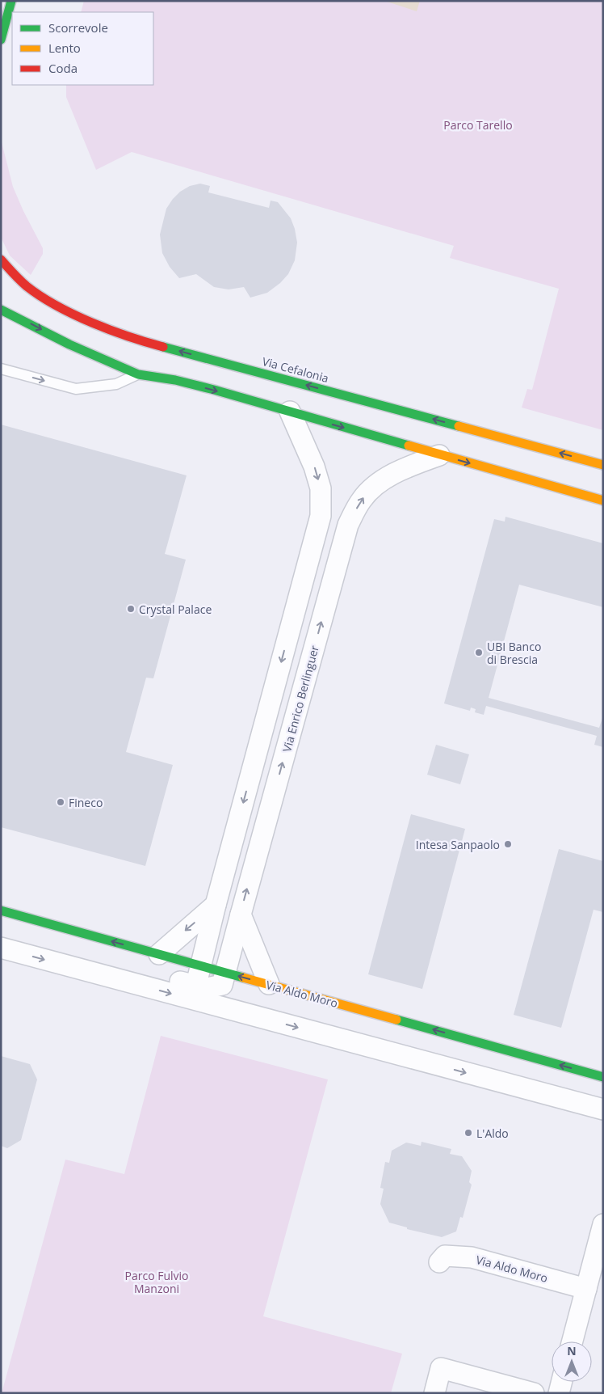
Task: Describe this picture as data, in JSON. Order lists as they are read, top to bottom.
{
  "streets": {
    "street": ["Via Cefalonia", "Via Enrico Berlinguer", "Via Aldo Moro"]
  },
  "crossings": [
    ["Via Enrico Berlinguer", "Via Aldo Moro"]
  ],
  "parks": ["Parco Tarello", "Parco Fulvio Manzoni"],
  "places": [
    "Crystal Palace",
    "UBI Banco di Brescia",
    "Fineco",
    "Intesa Sanpaolo",
    "L'Aldo"
  ],
  "legend": ["Scorrevole", "Lento", "Coda"],
  "north": "top"
}
